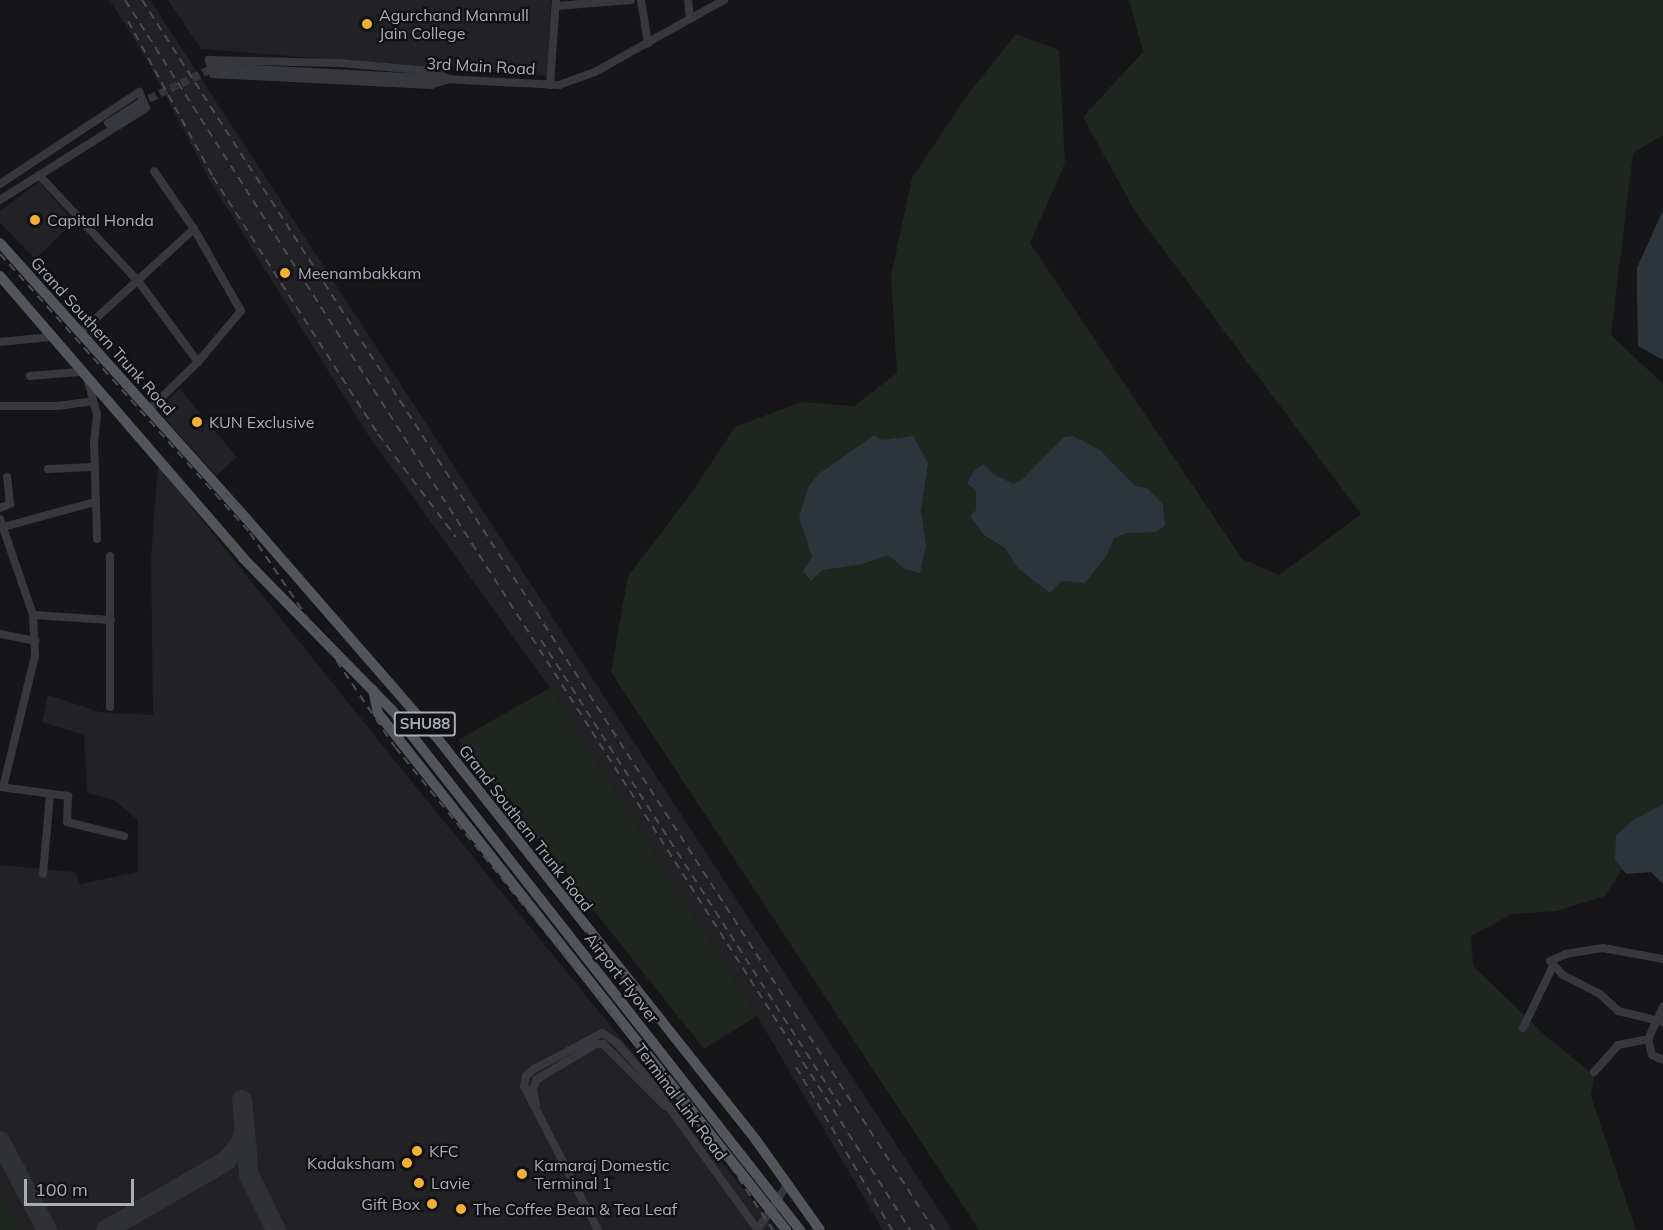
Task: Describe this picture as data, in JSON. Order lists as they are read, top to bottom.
{
  "streets": {
    "main road": ["Grand Southern Trunk Road", "SHU88", "Airport Flyover"],
    "street": ["3rd Main Road", "Terminal Link Road"]
  },
  "crossings": [
    ["SHU88", "Airport Flyover"]
  ],
  "places": [
    "Agurchand Manmull Jain College",
    "Capital Honda",
    "Meenambakkam",
    "KUN Exclusive",
    "KFC",
    "Kadaksham",
    "Kamaraj Domestic Terminal 1",
    "Lavie",
    "Gift Box",
    "The Coffee Bean & Tea Leaf"
  ],
  "scale_bar": "100 m"
}
